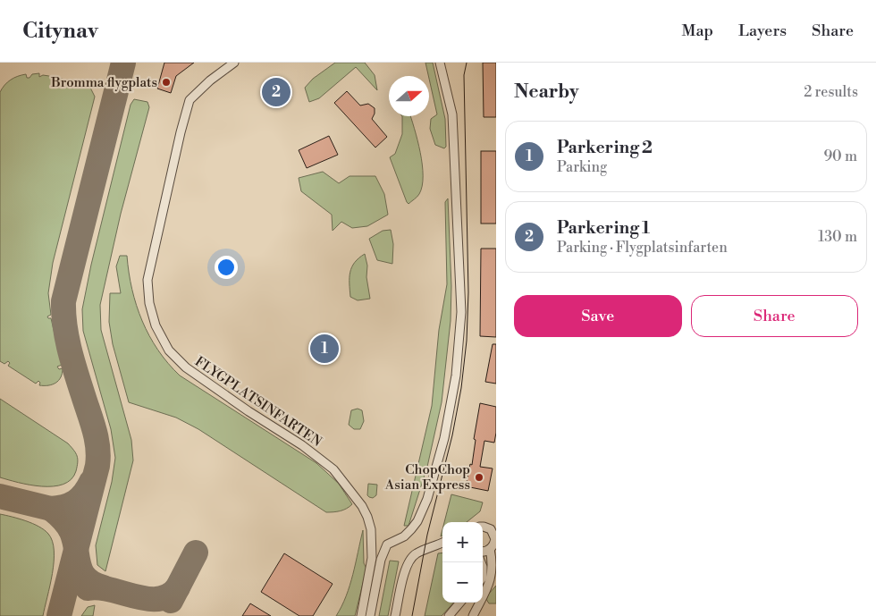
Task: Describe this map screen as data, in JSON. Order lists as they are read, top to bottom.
{
  "streets": {
    "street": ["FLYGPLATSINFARTEN"]
  },
  "places": ["Bromma flygplats", "ChopChop Asian Express"],
  "north": "right",
  "page": {
    "header": "Citynav",
    "nav": ["Map", "Layers", "Share"],
    "heading": ["Nearby", "2 results"],
    "pins": ["2", "1"],
    "list": [
      {
        "mark": "1",
        "name": "Parkering 2",
        "note": "Parking",
        "value": "90 m"
      },
      {
        "mark": "2",
        "name": "Parkering 1",
        "note": "Parking · Flygplatsinfarten",
        "value": "130 m"
      }
    ],
    "buttons": ["Save", "Share"],
    "map_buttons": ["+", "−"]
  }
}
